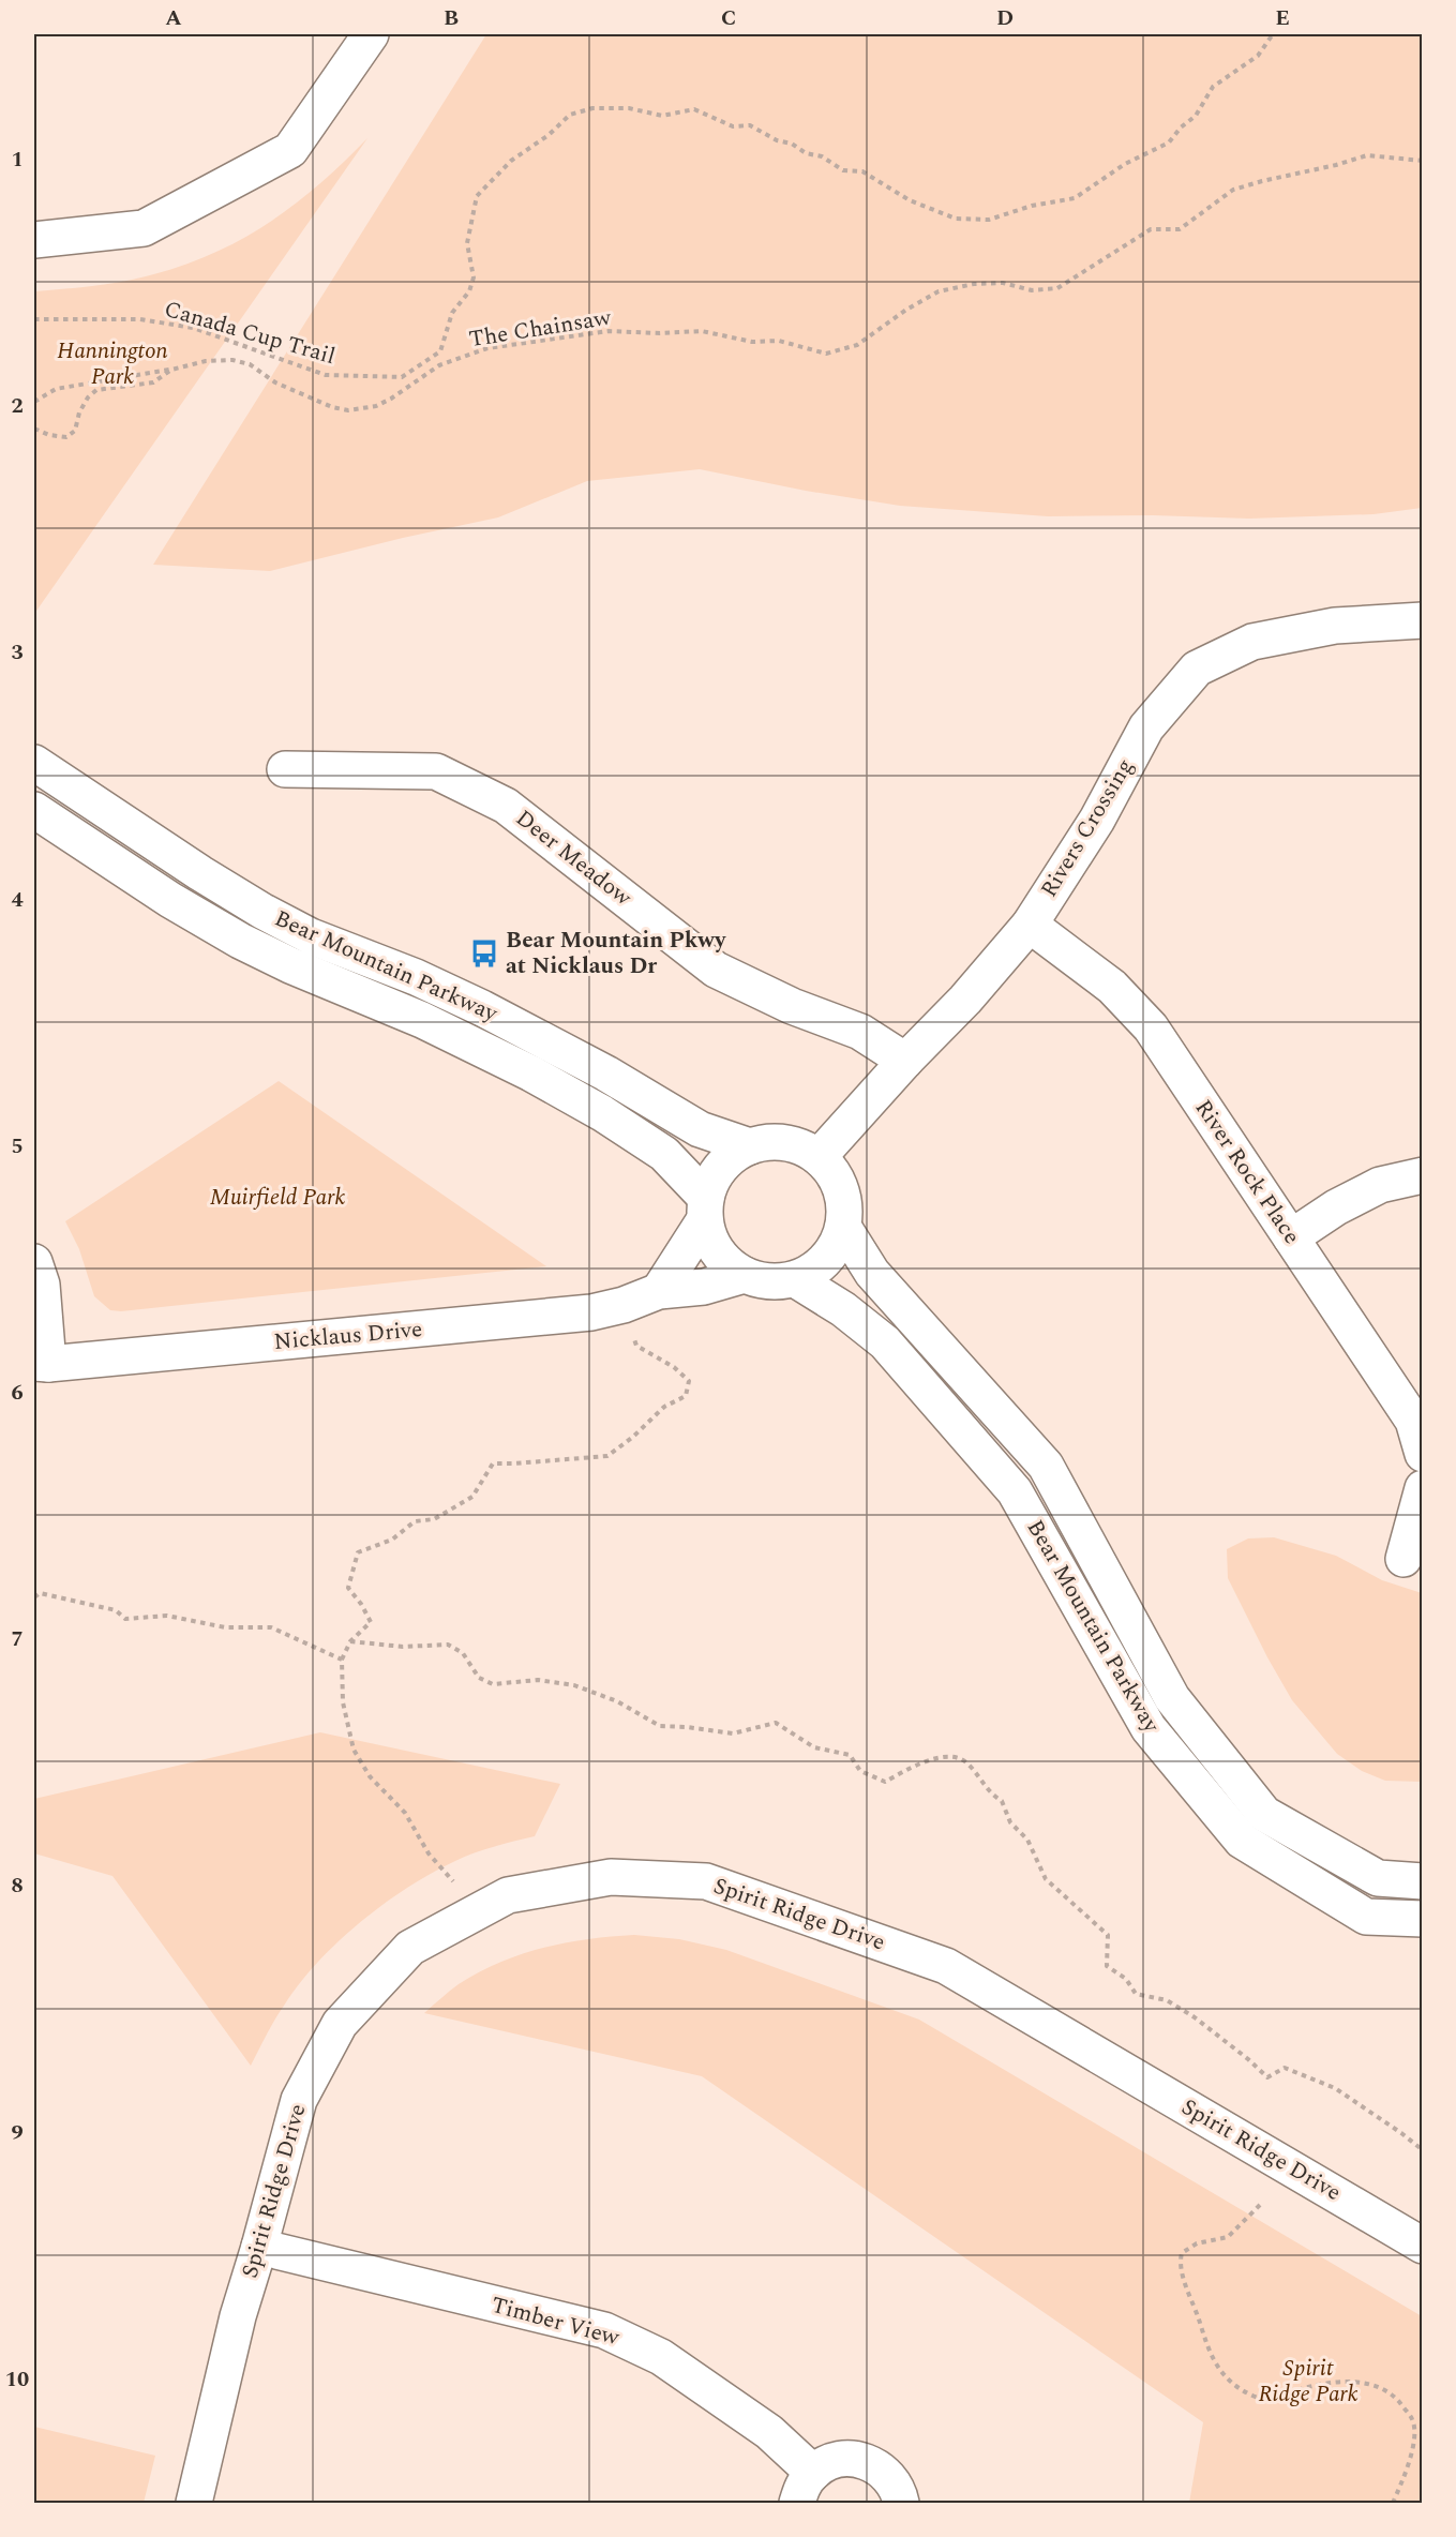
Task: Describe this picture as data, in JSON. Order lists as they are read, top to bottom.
{
  "streets": {
    "street": [
      "Rivers Crossing",
      "Deer Meadow",
      "Bear Mountain Parkway",
      "River Rock Place",
      "Nicklaus Drive",
      "Spirit Ridge Drive",
      "Timber View"
    ],
    "path": ["The Chainsaw", "Canada Cup Trail"]
  },
  "crossings": [
    ["Rivers Crossing", "Deer Meadow"],
    ["Rivers Crossing", "Bear Mountain Parkway"],
    ["Rivers Crossing", "River Rock Place"],
    ["Rivers Crossing", "Nicklaus Drive"],
    ["Bear Mountain Parkway", "Nicklaus Drive"],
    ["Spirit Ridge Drive", "Timber View"]
  ],
  "parks": ["Hannington Park", "Muirfield Park", "Spirit Ridge Park"],
  "places": {
    "bus stop": ["Bear Mountain Pkwy at Nicklaus Dr"]
  },
  "grid": {
    "columns": [
      "A",
      "B",
      "C",
      "D",
      "E"
    ],
    "rows": [
      "1",
      "2",
      "3",
      "4",
      "5",
      "6",
      "7",
      "8",
      "9",
      "10"
    ]
  }
}
